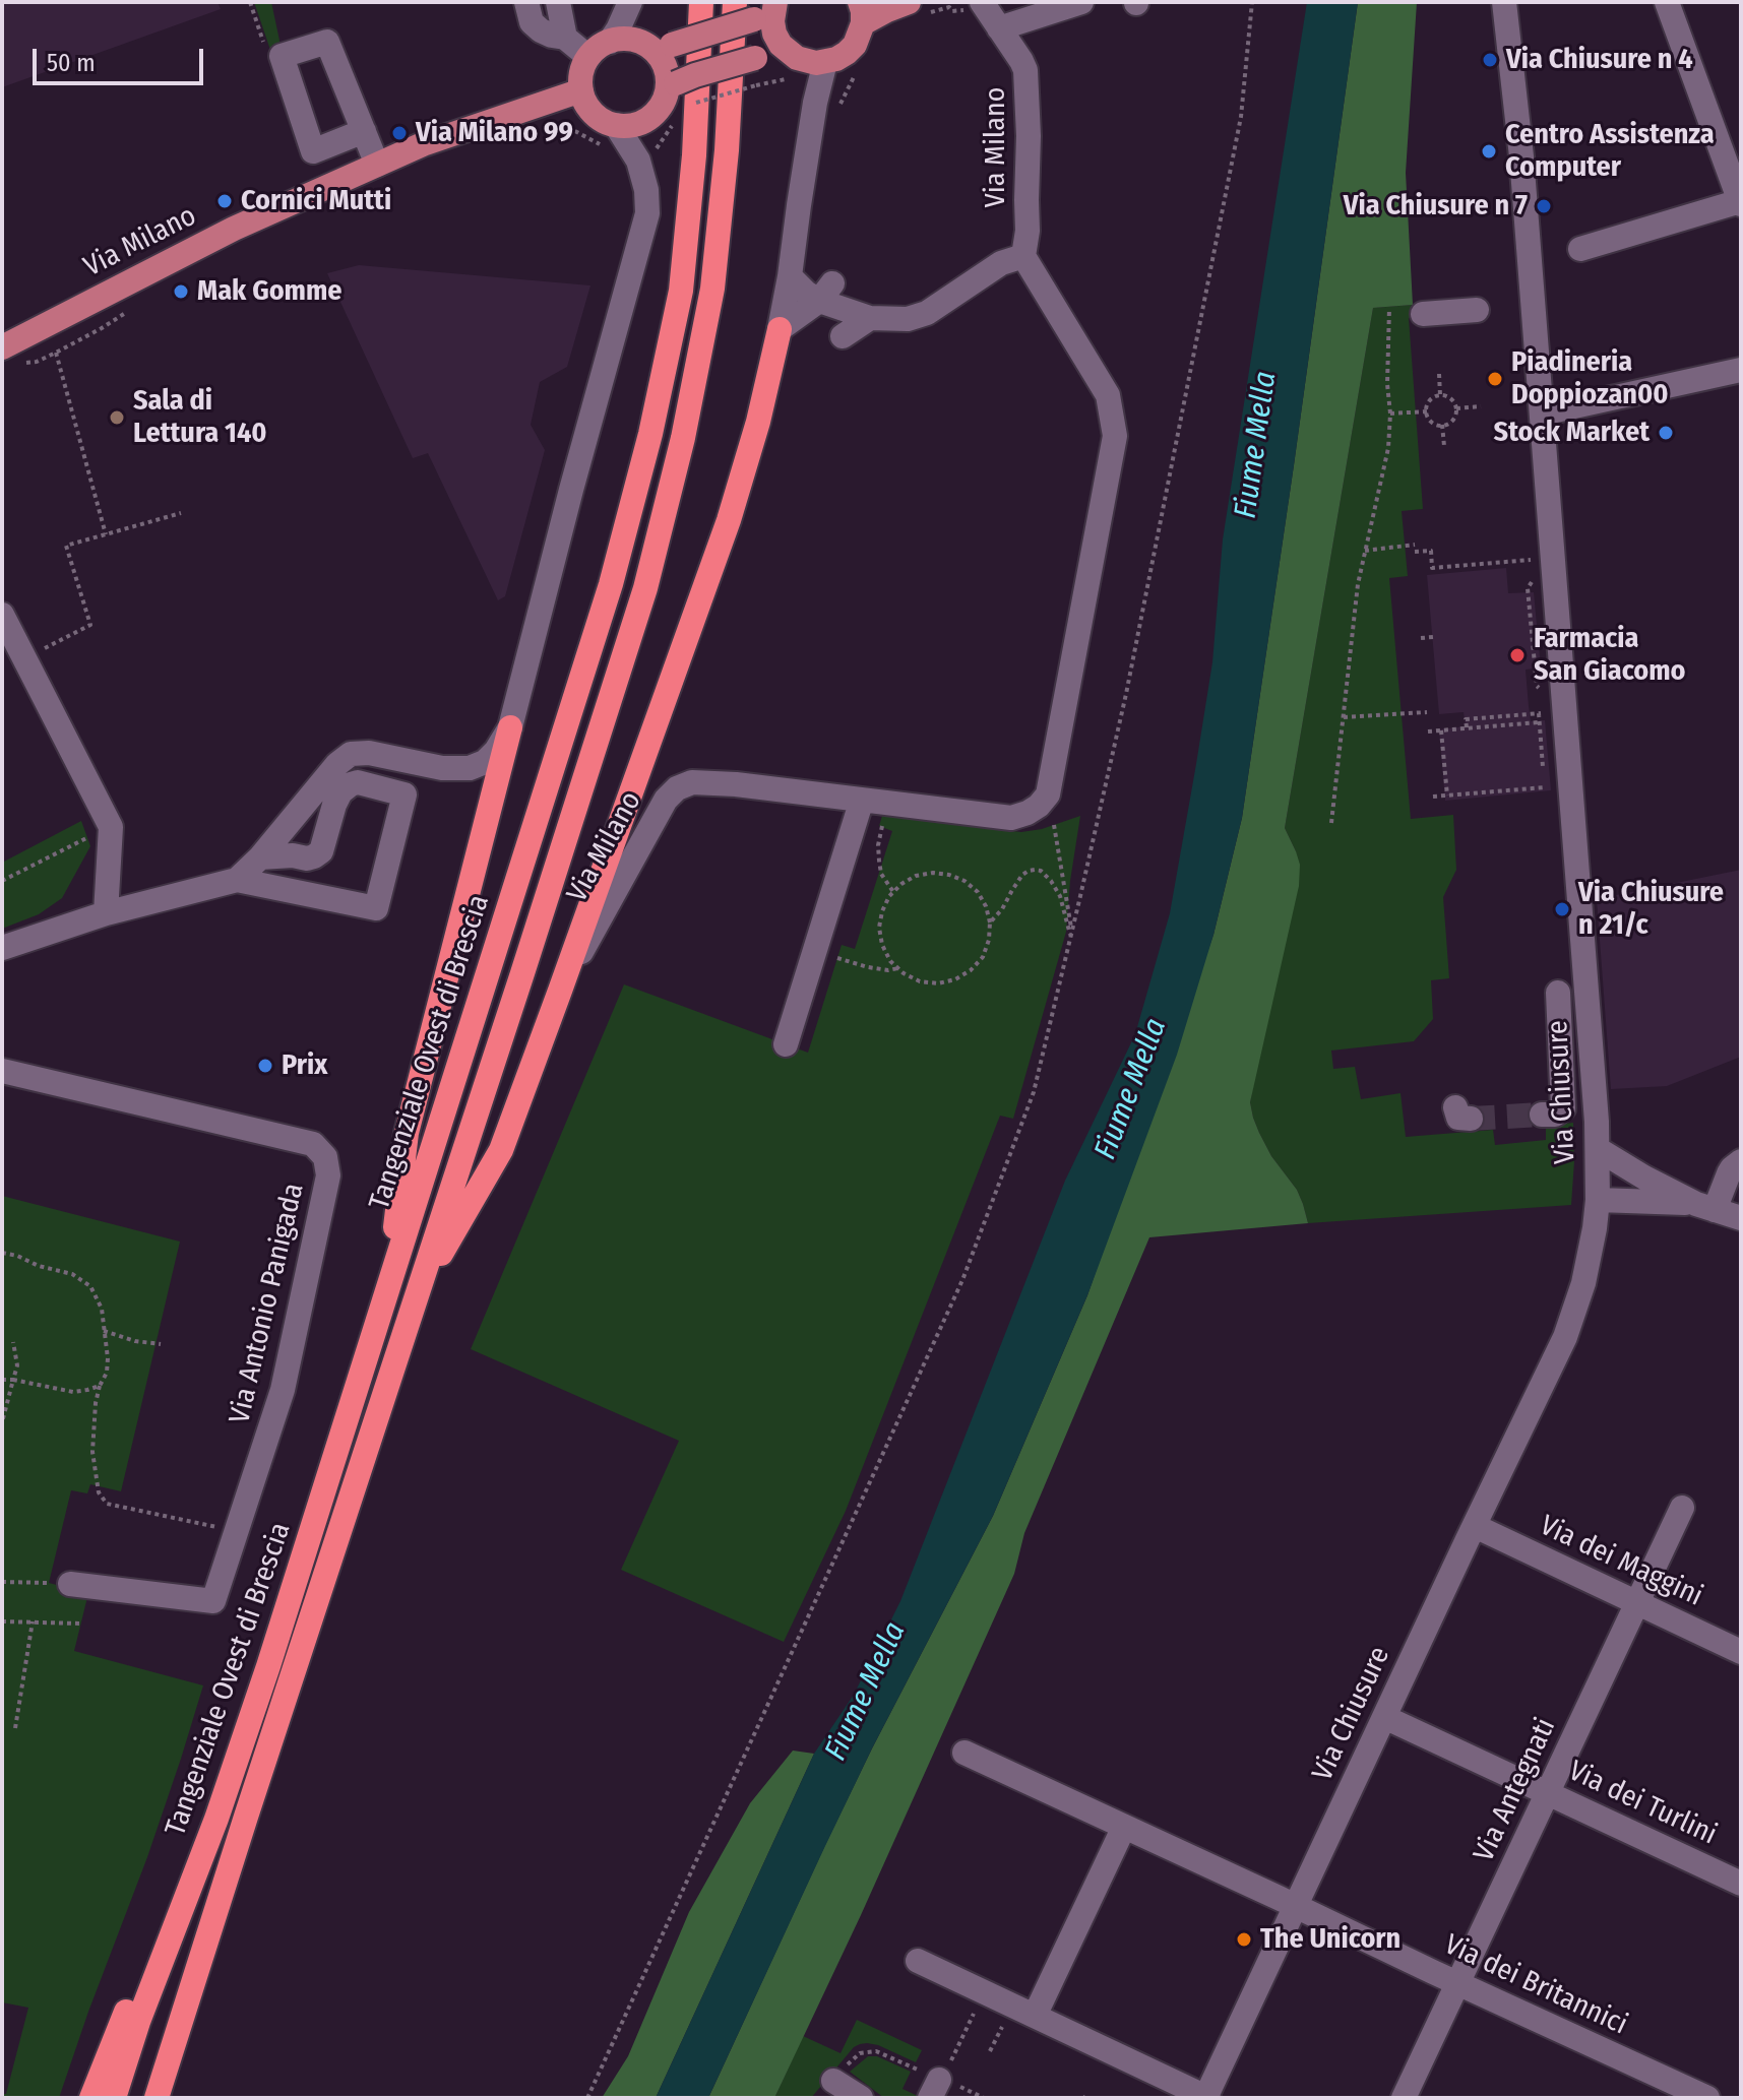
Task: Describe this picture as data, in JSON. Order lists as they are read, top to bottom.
{
  "streets": {
    "highway": ["Tangenziale Ovest di Brescia"],
    "main road": ["Via Milano"],
    "street": [
      "Via Chiusure",
      "Via Antonio Panigada",
      "Via dei Maggini",
      "Via Antegnati",
      "Via dei Turlini",
      "Via dei Britannici"
    ]
  },
  "crossings": [
    ["Via Chiusure", "Via dei Maggini"],
    ["Via Chiusure", "Via dei Turlini"],
    ["Via Chiusure", "Via dei Britannici"],
    ["Via dei Maggini", "Via Antegnati"],
    ["Via Antegnati", "Via dei Turlini"],
    ["Via Antegnati", "Via dei Britannici"]
  ],
  "water": ["Fiume Mella"],
  "places": [
    "Via Chiusure n 4",
    "Via Milano 99",
    "Centro Assistenza Computer",
    "Cornici Mutti",
    "Via Chiusure n 7",
    "Mak Gomme",
    "Piadineria Doppiozan00",
    "Sala di Lettura 140",
    "Stock Market",
    "Farmacia San Giacomo",
    "Via Chiusure n 21/c",
    "Prix",
    "The Unicorn"
  ],
  "scale_bar": "50 m"
}
